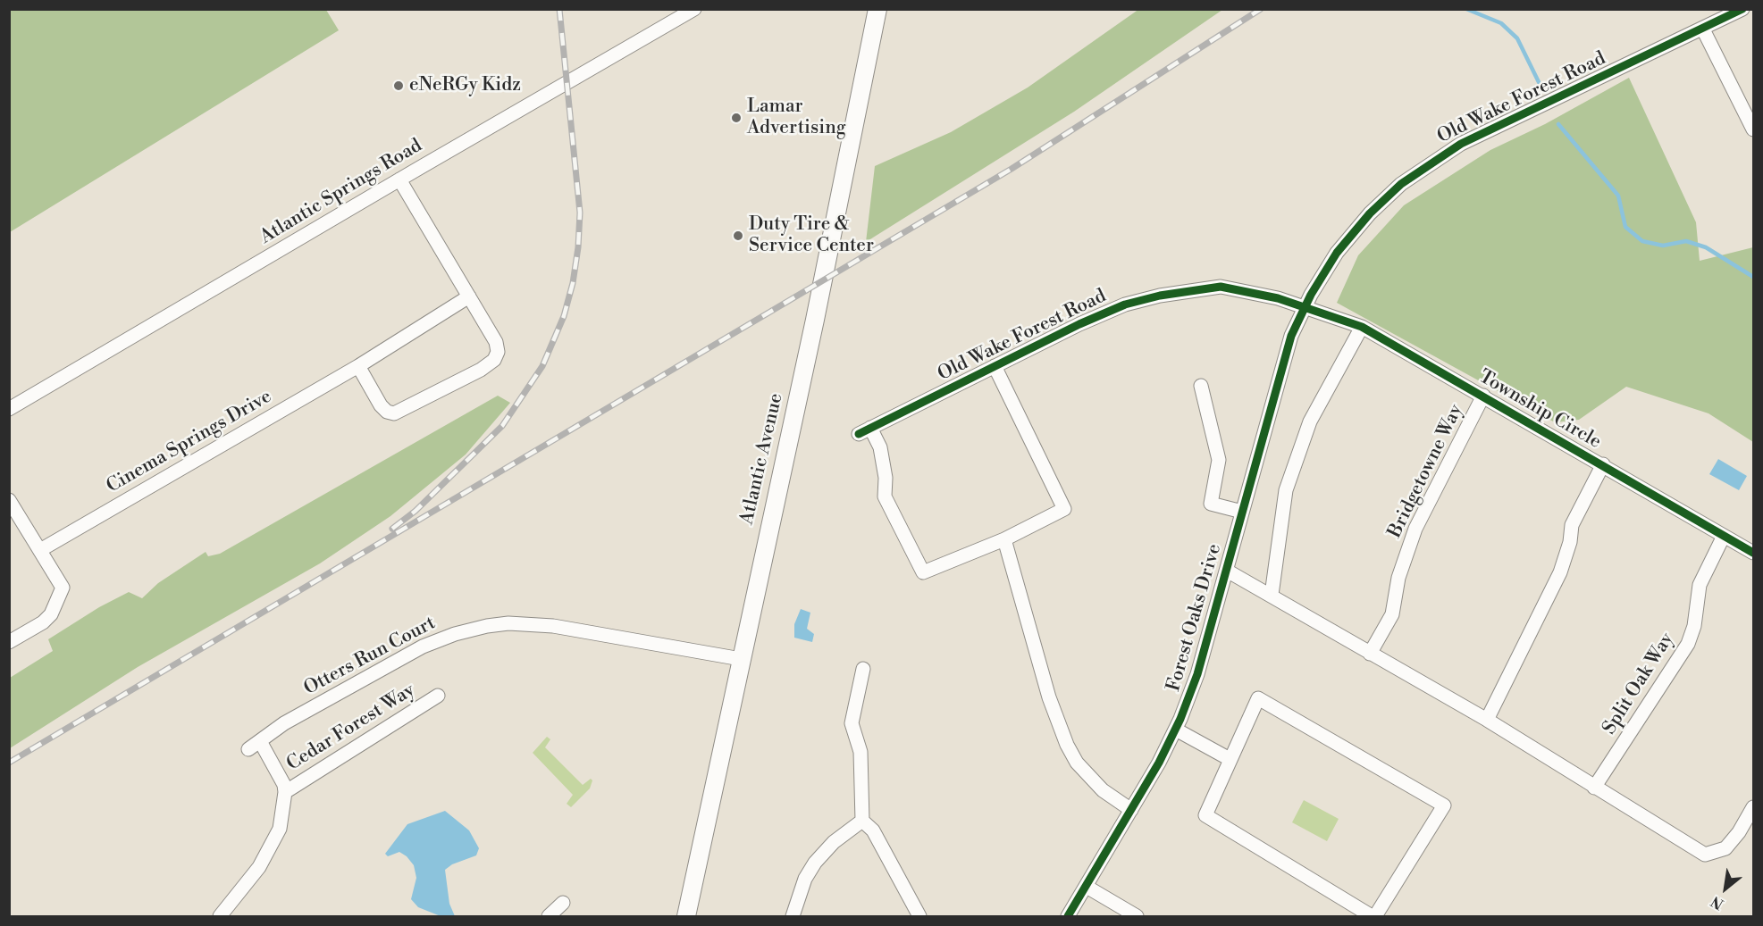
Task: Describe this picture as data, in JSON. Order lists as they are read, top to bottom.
{
  "streets": {
    "main road": ["Atlantic Avenue"],
    "street": [
      "Old Wake Forest Road",
      "Atlantic Springs Road",
      "Township Circle",
      "Cinema Springs Drive",
      "Bridgetowne Way",
      "Forest Oaks Drive",
      "Otters Run Court",
      "Split Oak Way",
      "Cedar Forest Way"
    ]
  },
  "crossings": [
    ["Old Wake Forest Road", "Township Circle"],
    ["Old Wake Forest Road", "Forest Oaks Drive"],
    ["Township Circle", "Bridgetowne Way"],
    ["Township Circle", "Forest Oaks Drive"],
    ["Township Circle", "Split Oak Way"],
    ["Atlantic Avenue", "Otters Run Court"],
    ["Otters Run Court", "Cedar Forest Way"]
  ],
  "places": ["eNeRGy Kidz", "Lamar Advertising", "Duty Tire & Service Center"],
  "north": "bottom left"
}
